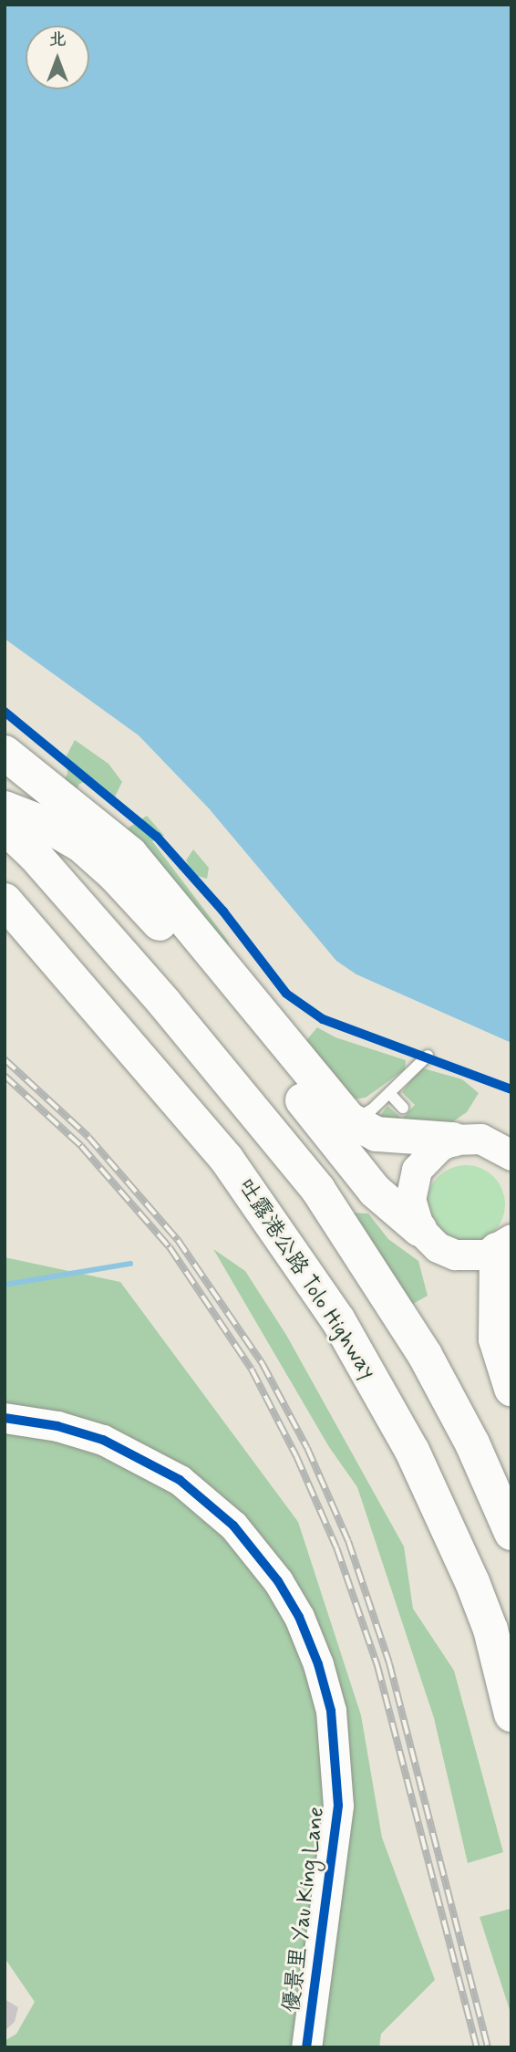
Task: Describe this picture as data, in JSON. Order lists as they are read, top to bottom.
{
  "streets": {
    "highway": ["吐露港公路 Tolo Highway"],
    "street": ["優景里 Yau King Lane"]
  },
  "north": "top"
}
